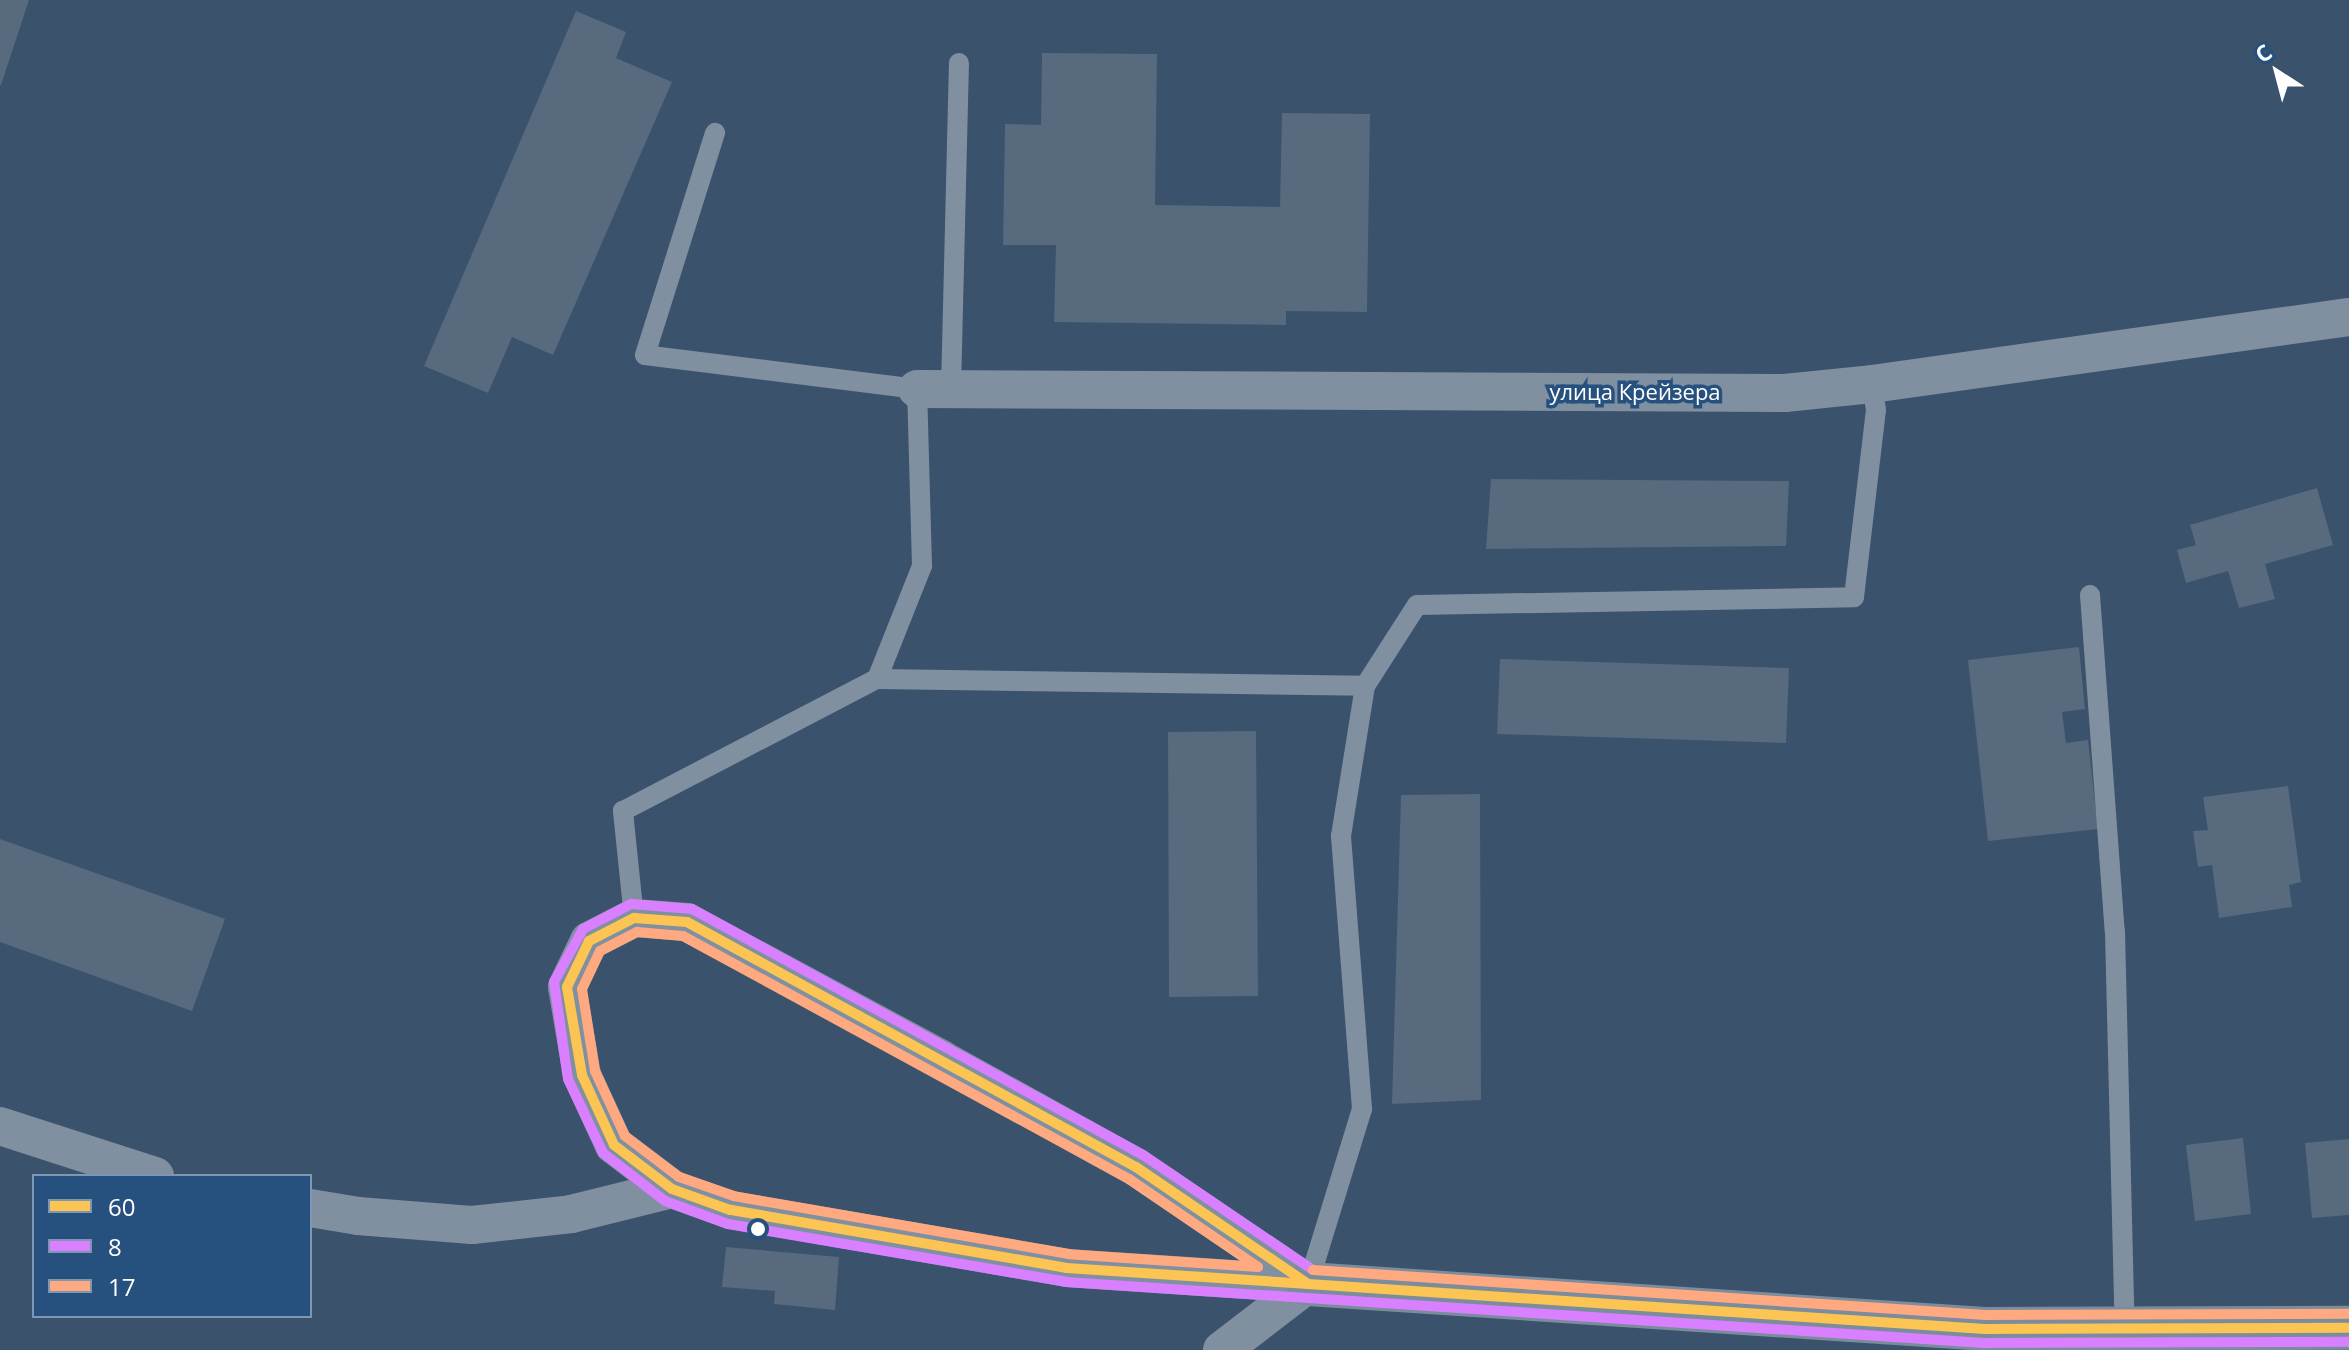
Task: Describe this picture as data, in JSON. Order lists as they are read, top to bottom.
{
  "streets": {
    "street": ["улица Крейзера"]
  },
  "lines": ["transit line 8", "transit line 60", "transit line 17"],
  "legend": ["60", "8", "17"],
  "north": "top left"
}
